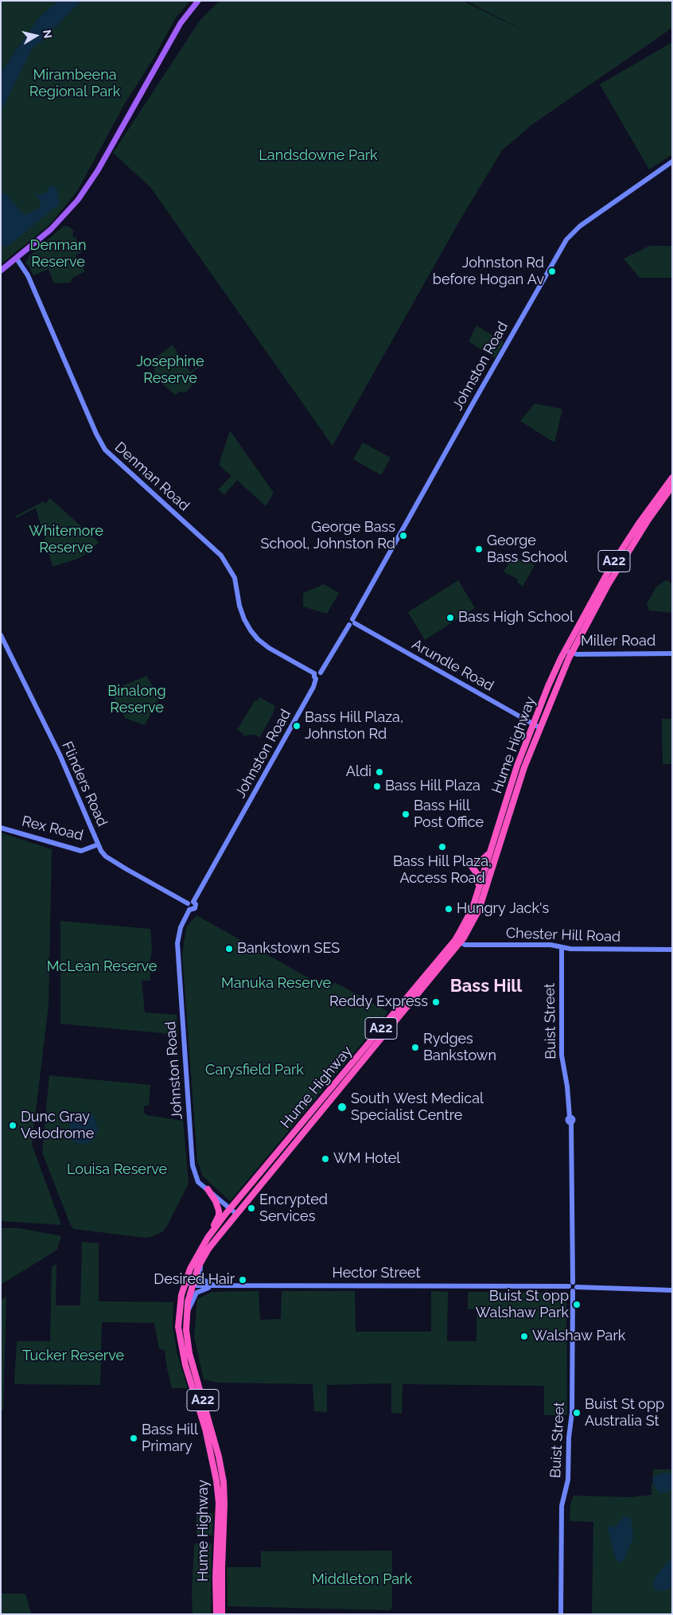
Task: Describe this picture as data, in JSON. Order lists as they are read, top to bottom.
{
  "streets": {
    "highway": ["A22", "Hume Highway"],
    "street": [
      "Johnston Road",
      "Denman Road",
      "Miller Road",
      "Arundle Road",
      "Flinders Road",
      "Rex Road",
      "Chester Hill Road",
      "Buist Street",
      "Hector Street"
    ]
  },
  "crossings": [
    ["Johnston Road", "Denman Road"],
    ["Johnston Road", "Arundle Road"],
    ["Johnston Road", "Hume Highway"],
    ["Johnston Road", "Flinders Road"],
    ["Miller Road", "Hume Highway"],
    ["Arundle Road", "Hume Highway"],
    ["Hume Highway", "Chester Hill Road"],
    ["Hume Highway", "Hector Street"],
    ["Flinders Road", "Rex Road"],
    ["Chester Hill Road", "Buist Street"],
    ["Buist Street", "Hector Street"]
  ],
  "districts": ["Bass Hill"],
  "parks": [
    "Mirambeena Regional Park",
    "Landsdowne Park",
    "Denman Reserve",
    "Josephine Reserve",
    "Whitemore Reserve",
    "Binalong Reserve",
    "McLean Reserve",
    "Manuka Reserve",
    "Carysfield Park",
    "Louisa Reserve",
    "Tucker Reserve",
    "Middleton Park"
  ],
  "places": [
    "Johnston Rd before Hogan Av",
    "George Bass School, Johnston Rd",
    "George Bass School",
    "Bass High School",
    "Bass Hill Plaza, Johnston Rd",
    "Aldi",
    "Bass Hill Plaza",
    "Bass Hill Post Office",
    "Bass Hill Plaza, Access Road",
    "Hungry Jack's",
    "Bankstown SES",
    "Reddy Express",
    "Rydges Bankstown",
    "South West Medical Specialist Centre",
    "Dunc Gray Velodrome",
    "WM Hotel",
    "Encrypted Services",
    "Desired Hair",
    "Buist St opp Walshaw Park",
    "Walshaw Park",
    "Buist St opp Australia St",
    "Bass Hill Primary"
  ],
  "north": "right"
}
